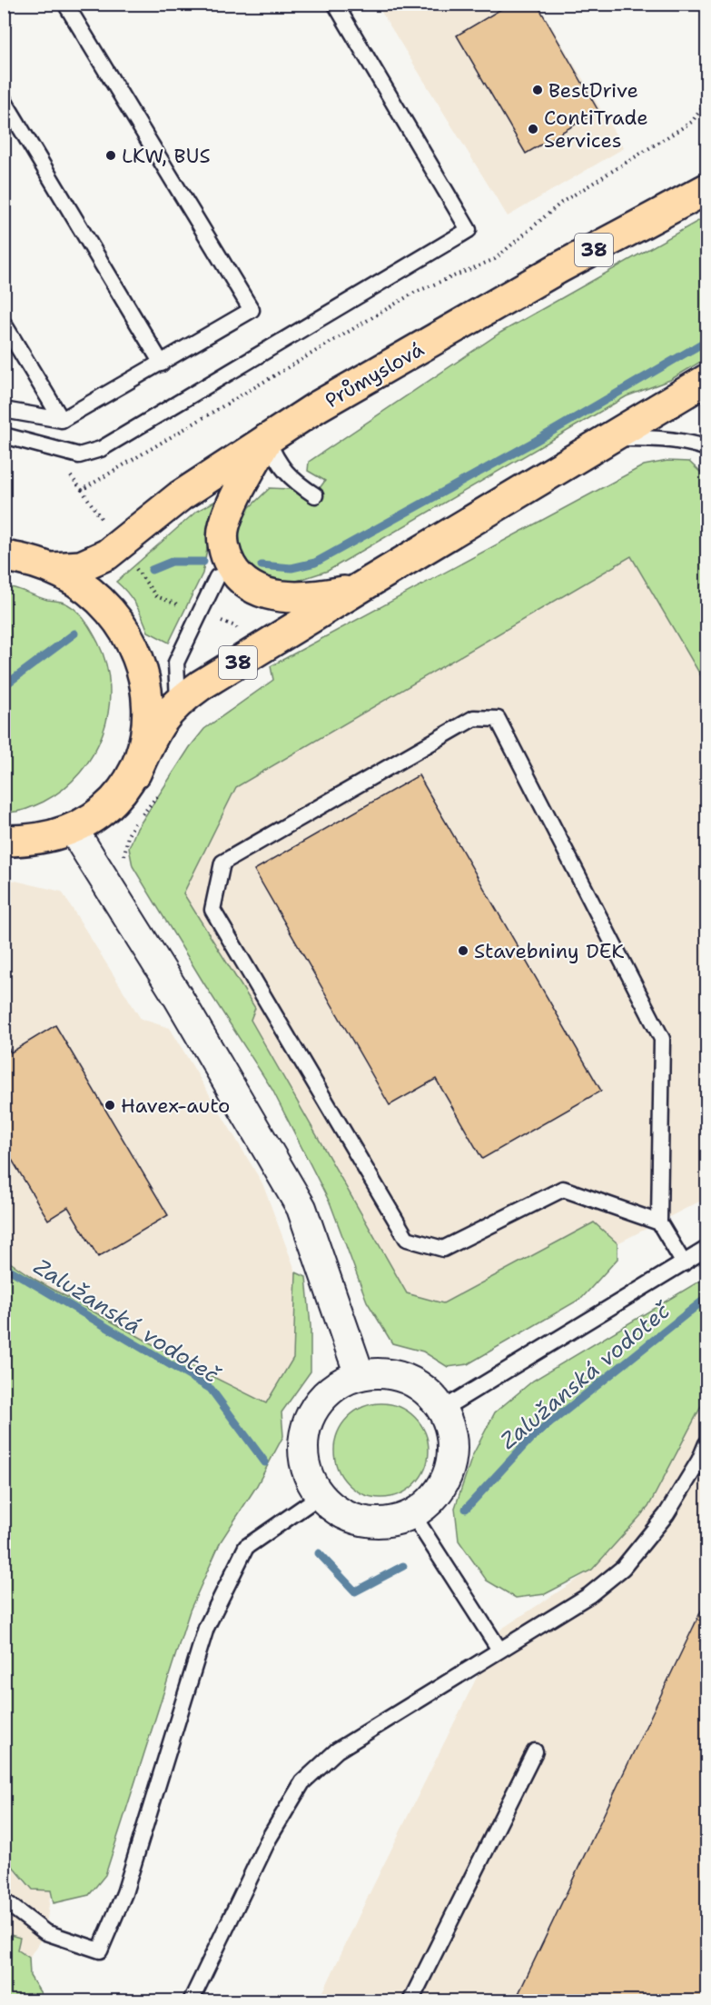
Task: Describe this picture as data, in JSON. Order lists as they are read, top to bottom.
{
  "streets": {
    "main road": ["38", "Průmyslová"]
  },
  "crossings": [
    ["38", "Průmyslová"]
  ],
  "water": ["Zalužanská vodoteč"],
  "places": [
    "BestDrive",
    "ContiTrade Services",
    "LKW, BUS",
    "Stavebniny DEK",
    "Havex-auto"
  ]
}
